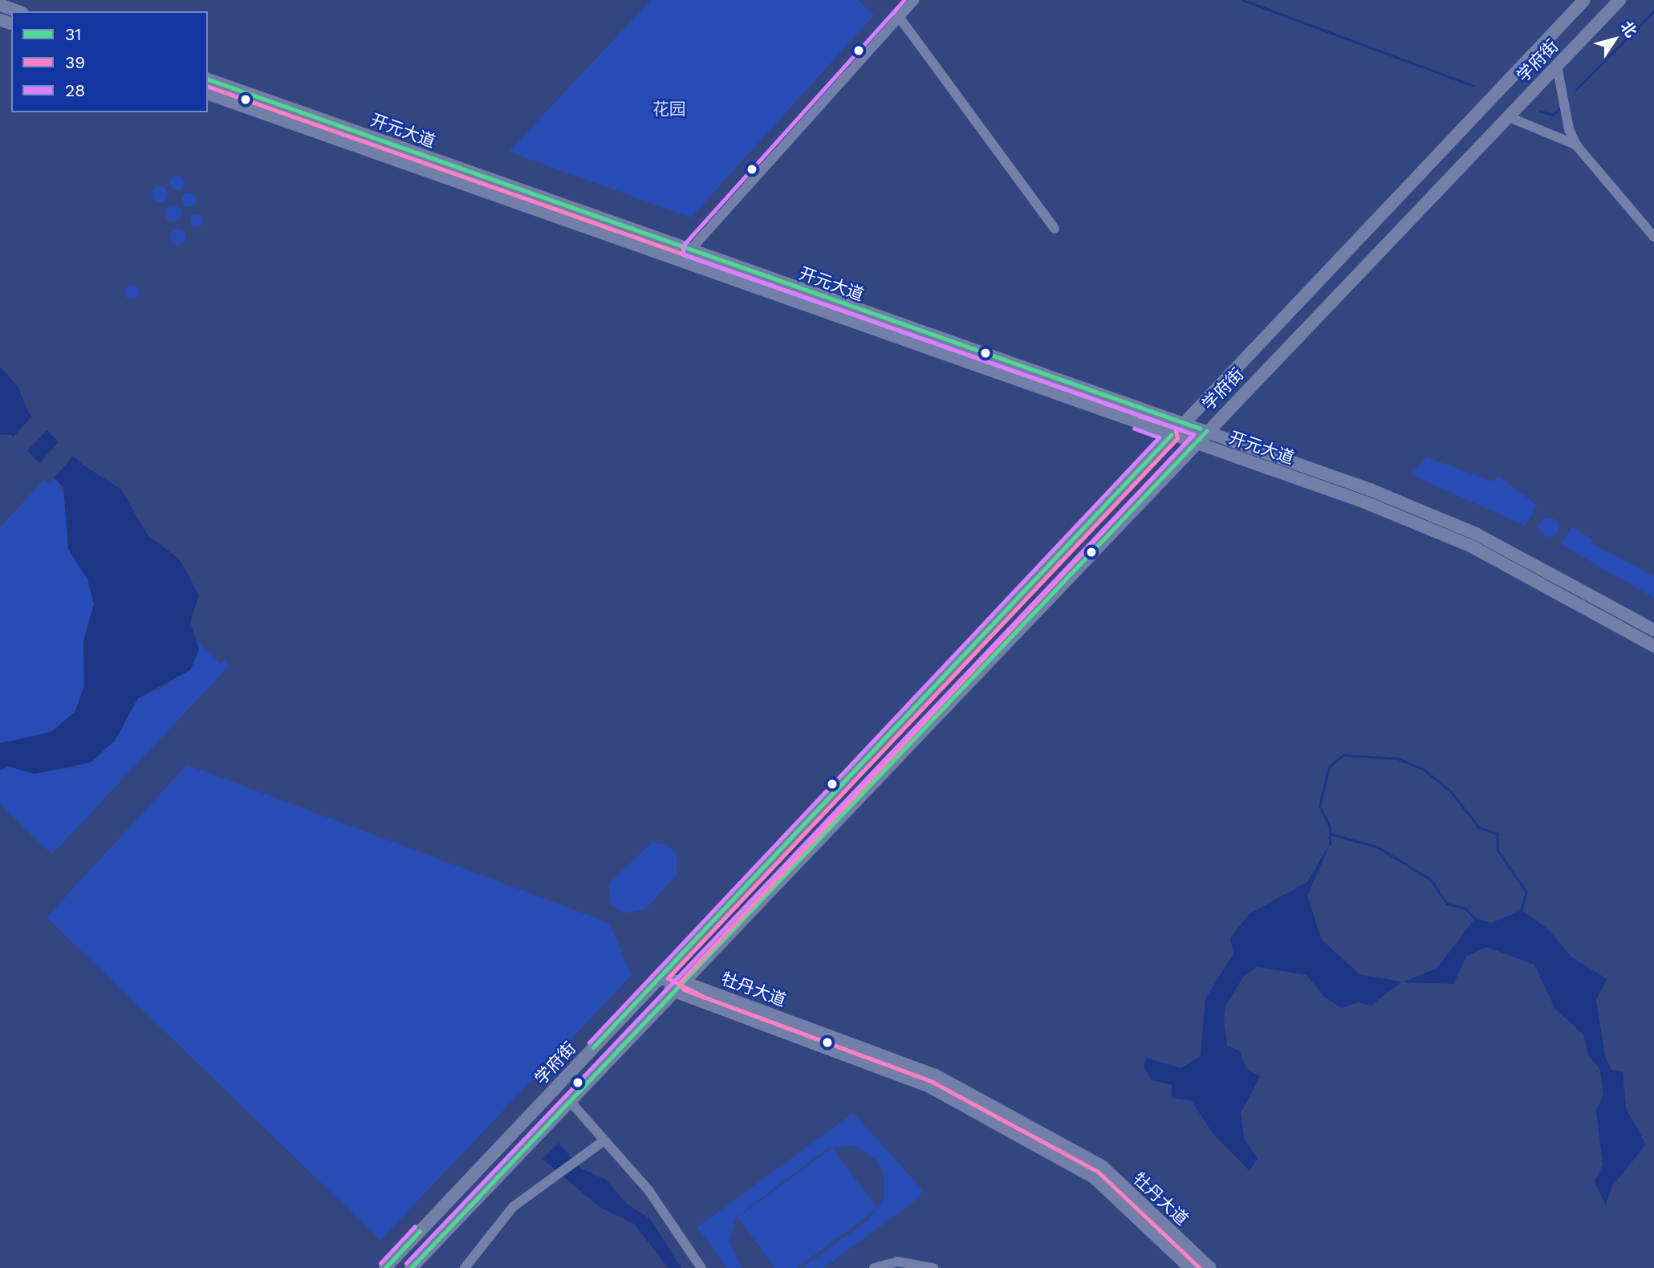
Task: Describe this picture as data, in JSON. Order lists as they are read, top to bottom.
{
  "streets": {
    "main road": ["学府街", "开元大道", "牡丹大道"]
  },
  "crossings": [
    ["学府街", "开元大道"],
    ["学府街", "牡丹大道"]
  ],
  "parks": ["花园"],
  "lines": ["transit line 28", "transit line 31", "transit line 39"],
  "legend": ["31", "39", "28"],
  "north": "top right"
}
